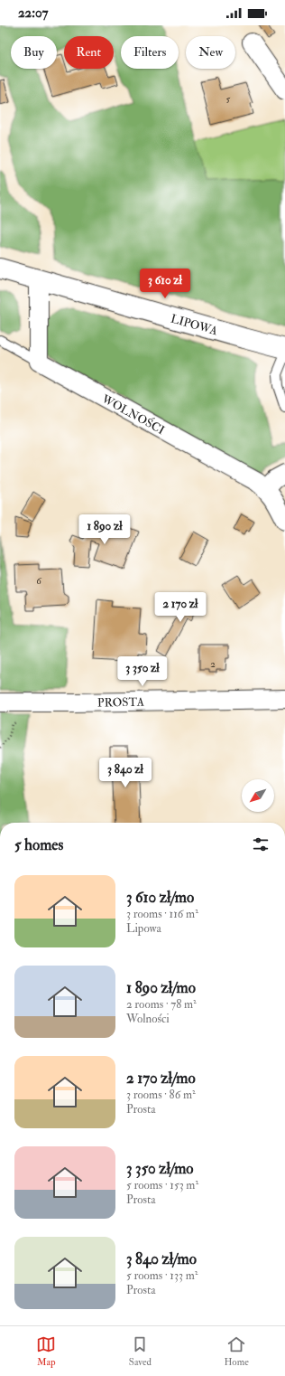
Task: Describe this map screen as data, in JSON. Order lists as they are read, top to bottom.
{
  "streets": {
    "street": ["LIPOWA", "WOLNOŚCI", "PROSTA"]
  },
  "house_numbers": ["5", "6", "2"],
  "north": "bottom left",
  "page": {
    "status": "22:07",
    "chip": [
      "Buy",
      "Rent",
      "Filters",
      "New"
    ],
    "price": [
      "3 610 zł",
      "1 890 zł",
      "2 170 zł",
      "3 350 zł",
      "3 840 zł"
    ],
    "heading": "5 homes",
    "list": [
      {
        "name": "3 610 zł/mo",
        "note": "3 rooms · 116 m² · Lipowa"
      },
      {
        "name": "1 890 zł/mo",
        "note": "2 rooms · 78 m² · Wolności"
      },
      {
        "name": "2 170 zł/mo",
        "note": "3 rooms · 86 m² · Prosta"
      },
      {
        "name": "3 350 zł/mo",
        "note": "5 rooms · 153 m² · Prosta"
      },
      {
        "name": "3 840 zł/mo",
        "note": "5 rooms · 133 m² · Prosta"
      }
    ],
    "tabs": ["Map", "Saved", "Home"]
  }
}
